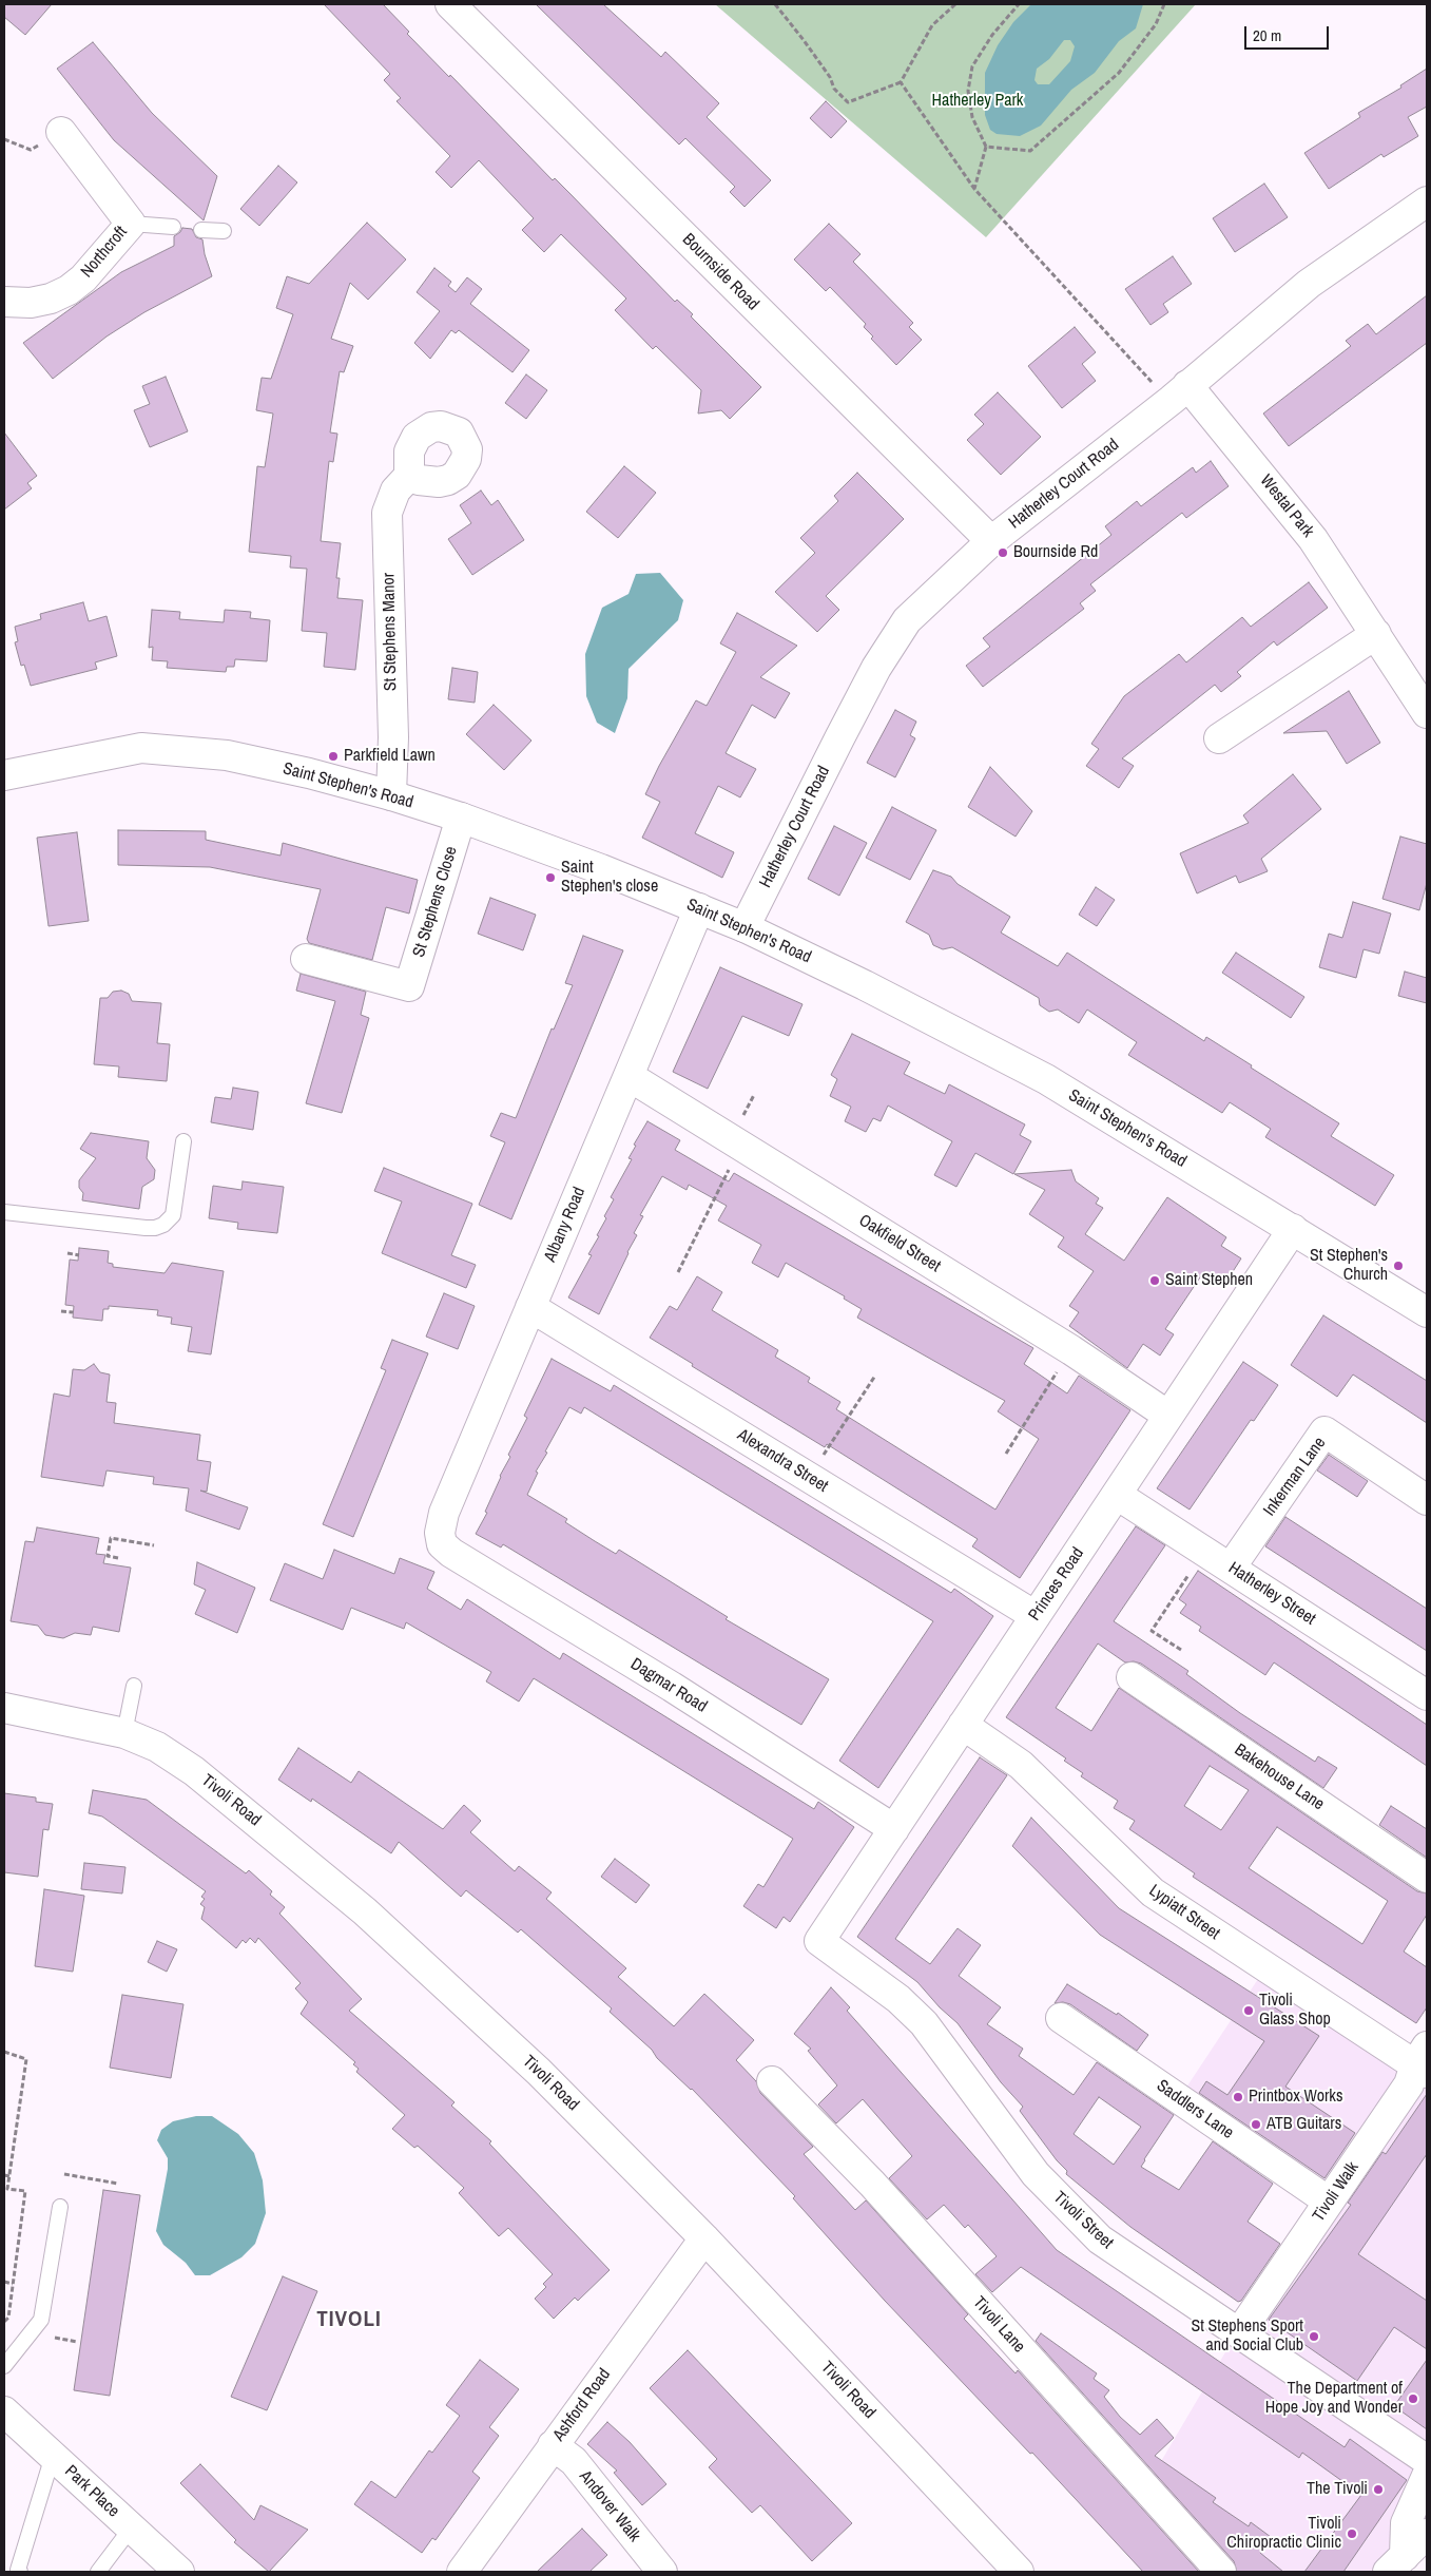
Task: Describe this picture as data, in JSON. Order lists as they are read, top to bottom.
{
  "streets": {
    "street": [
      "Northcroft",
      "Bournside Road",
      "Hatherley Court Road",
      "Westal Park",
      "St Stephens Manor",
      "Saint Stephen's Road",
      "St Stephens Close",
      "Albany Road",
      "Oakfield Street",
      "Alexandra Street",
      "Inkerman Lane",
      "Princes Road",
      "Hatherley Street",
      "Dagmar Road",
      "Bakehouse Lane",
      "Tivoli Road",
      "Lypiatt Street",
      "Saddlers Lane",
      "Tivoli Walk",
      "Tivoli Street",
      "Tivoli Lane",
      "Ashford Road",
      "Park Place",
      "Andover Walk"
    ]
  },
  "crossings": [
    ["Bournside Road", "Hatherley Court Road"],
    ["Hatherley Court Road", "Westal Park"],
    ["Hatherley Court Road", "Saint Stephen's Road"],
    ["St Stephens Manor", "Saint Stephen's Road"],
    ["Saint Stephen's Road", "St Stephens Close"],
    ["Saint Stephen's Road", "Albany Road"],
    ["Saint Stephen's Road", "Princes Road"],
    ["Albany Road", "Oakfield Street"],
    ["Albany Road", "Alexandra Street"],
    ["Albany Road", "Dagmar Road"],
    ["Oakfield Street", "Princes Road"],
    ["Alexandra Street", "Princes Road"],
    ["Inkerman Lane", "Hatherley Street"],
    ["Princes Road", "Hatherley Street"],
    ["Princes Road", "Dagmar Road"],
    ["Princes Road", "Lypiatt Street"],
    ["Princes Road", "Tivoli Street"],
    ["Tivoli Road", "Ashford Road"],
    ["Lypiatt Street", "Tivoli Walk"],
    ["Saddlers Lane", "Tivoli Walk"],
    ["Tivoli Walk", "Tivoli Street"],
    ["Ashford Road", "Andover Walk"]
  ],
  "districts": ["TIVOLI"],
  "parks": ["Hatherley Park"],
  "places": [
    "Bournside Rd",
    "Parkfield Lawn",
    "Saint Stephen's close",
    "St Stephen's Church",
    "Saint Stephen",
    "Tivoli Glass Shop",
    "Printbox Works",
    "ATB Guitars",
    "St Stephens Sport and Social Club",
    "The Department of Hope Joy and Wonder",
    "The Tivoli",
    "Tivoli Chiropractic Clinic"
  ],
  "scale_bar": "20 m"
}
